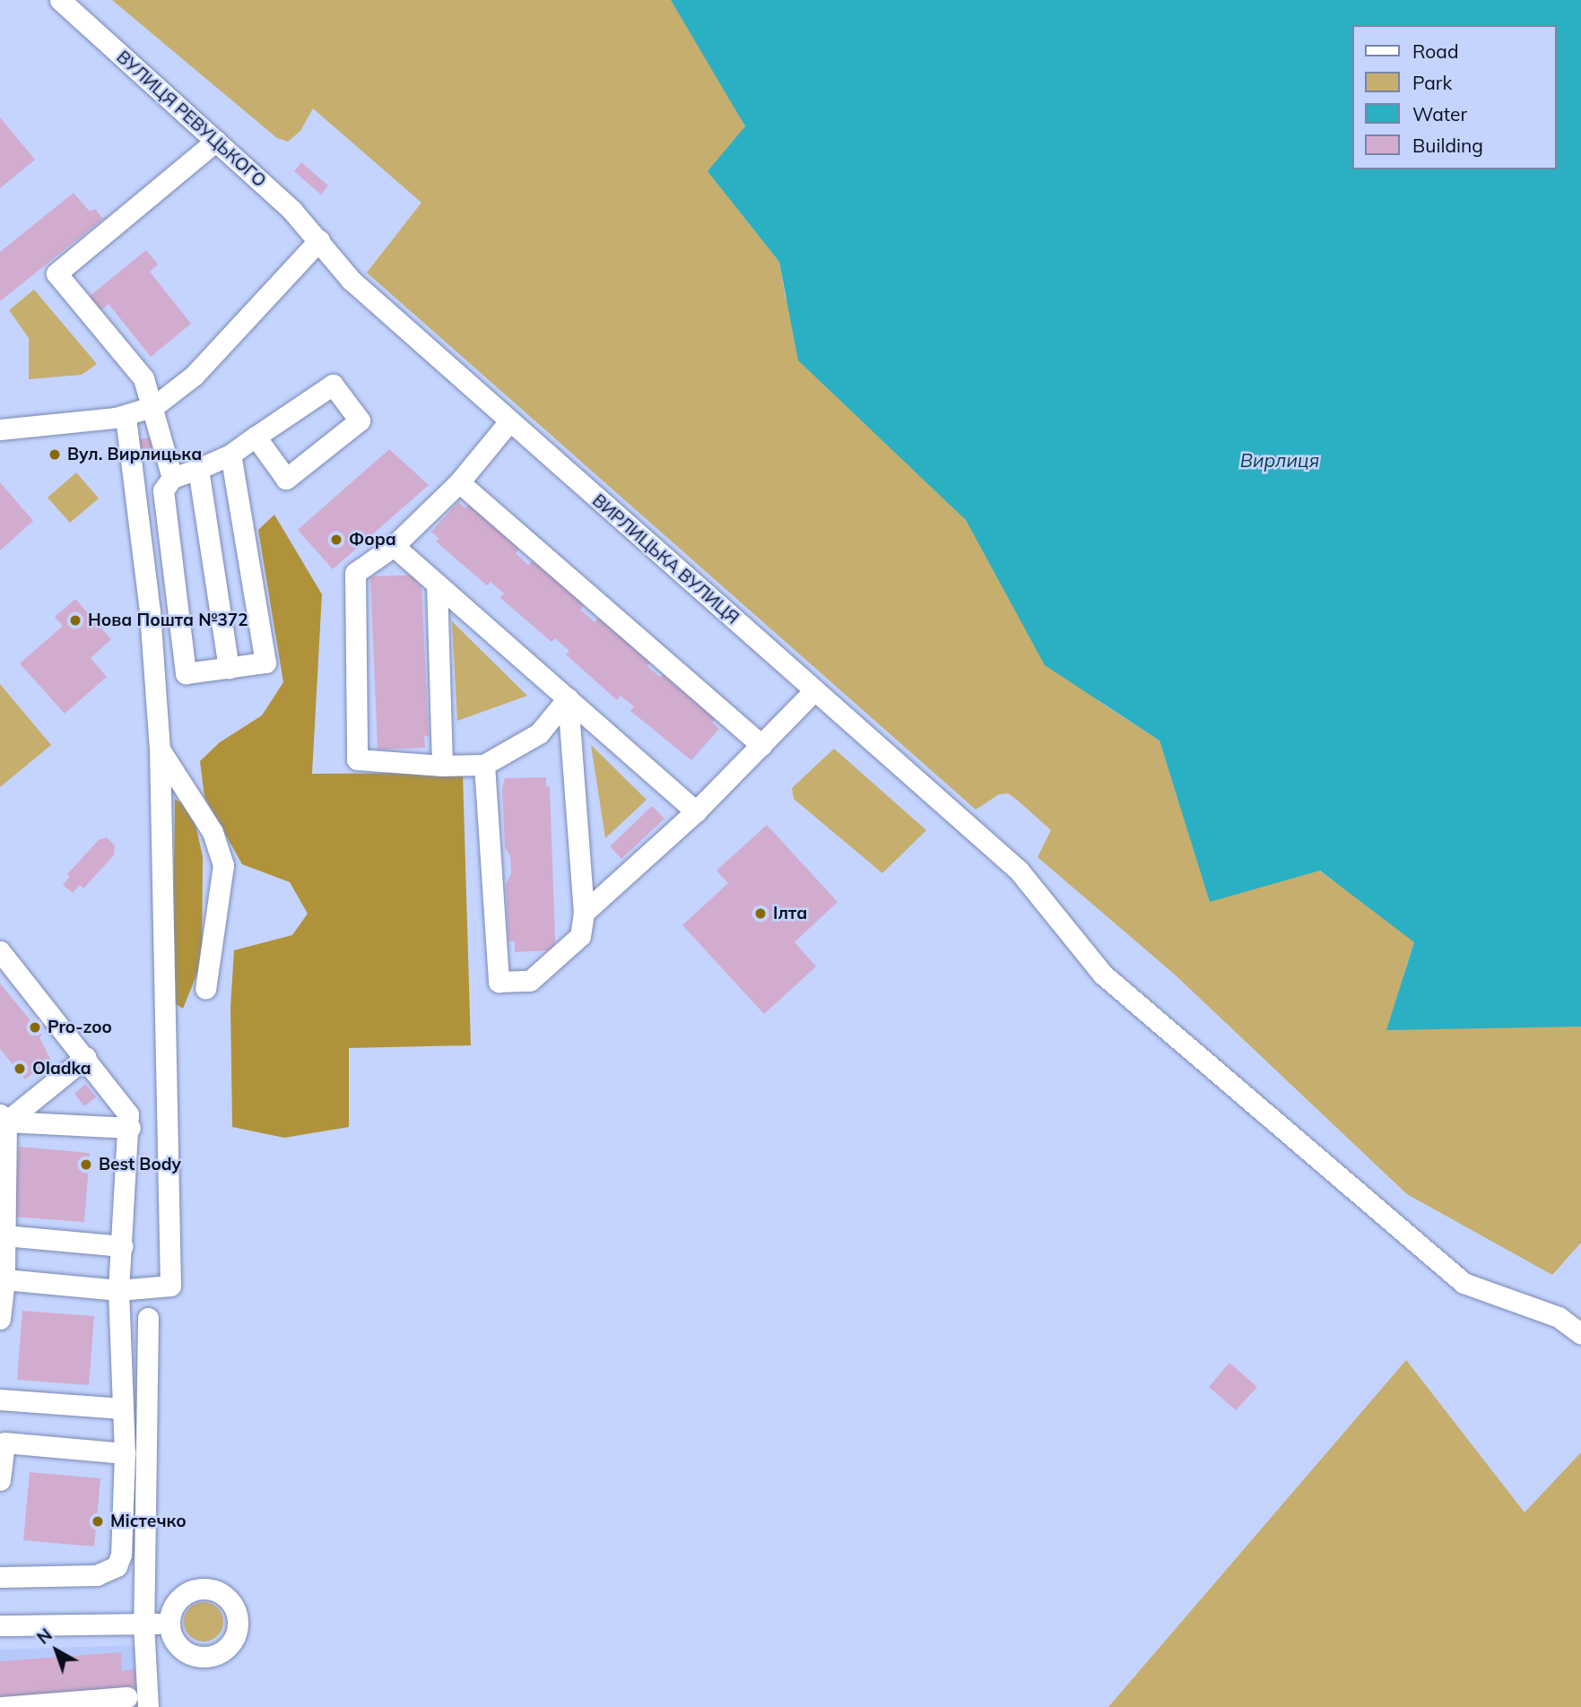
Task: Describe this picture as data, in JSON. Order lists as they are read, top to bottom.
{
  "streets": {
    "street": ["ВУЛИЦЯ РЕВУЦЬКОГО", "ВИРЛИЦЬКА ВУЛИЦЯ"]
  },
  "crossings": [
    ["ВУЛИЦЯ РЕВУЦЬКОГО", "ВИРЛИЦЬКА ВУЛИЦЯ"]
  ],
  "water": ["Вирлиця"],
  "places": [
    "Вул. Вирлицька",
    "Фора",
    "Нова Пошта №372",
    "Ілта",
    "Pro-zoo",
    "Oladka",
    "Best Body",
    "Містечко"
  ],
  "legend": [
    "Road",
    "Park",
    "Water",
    "Building"
  ],
  "north": "top left"
}
